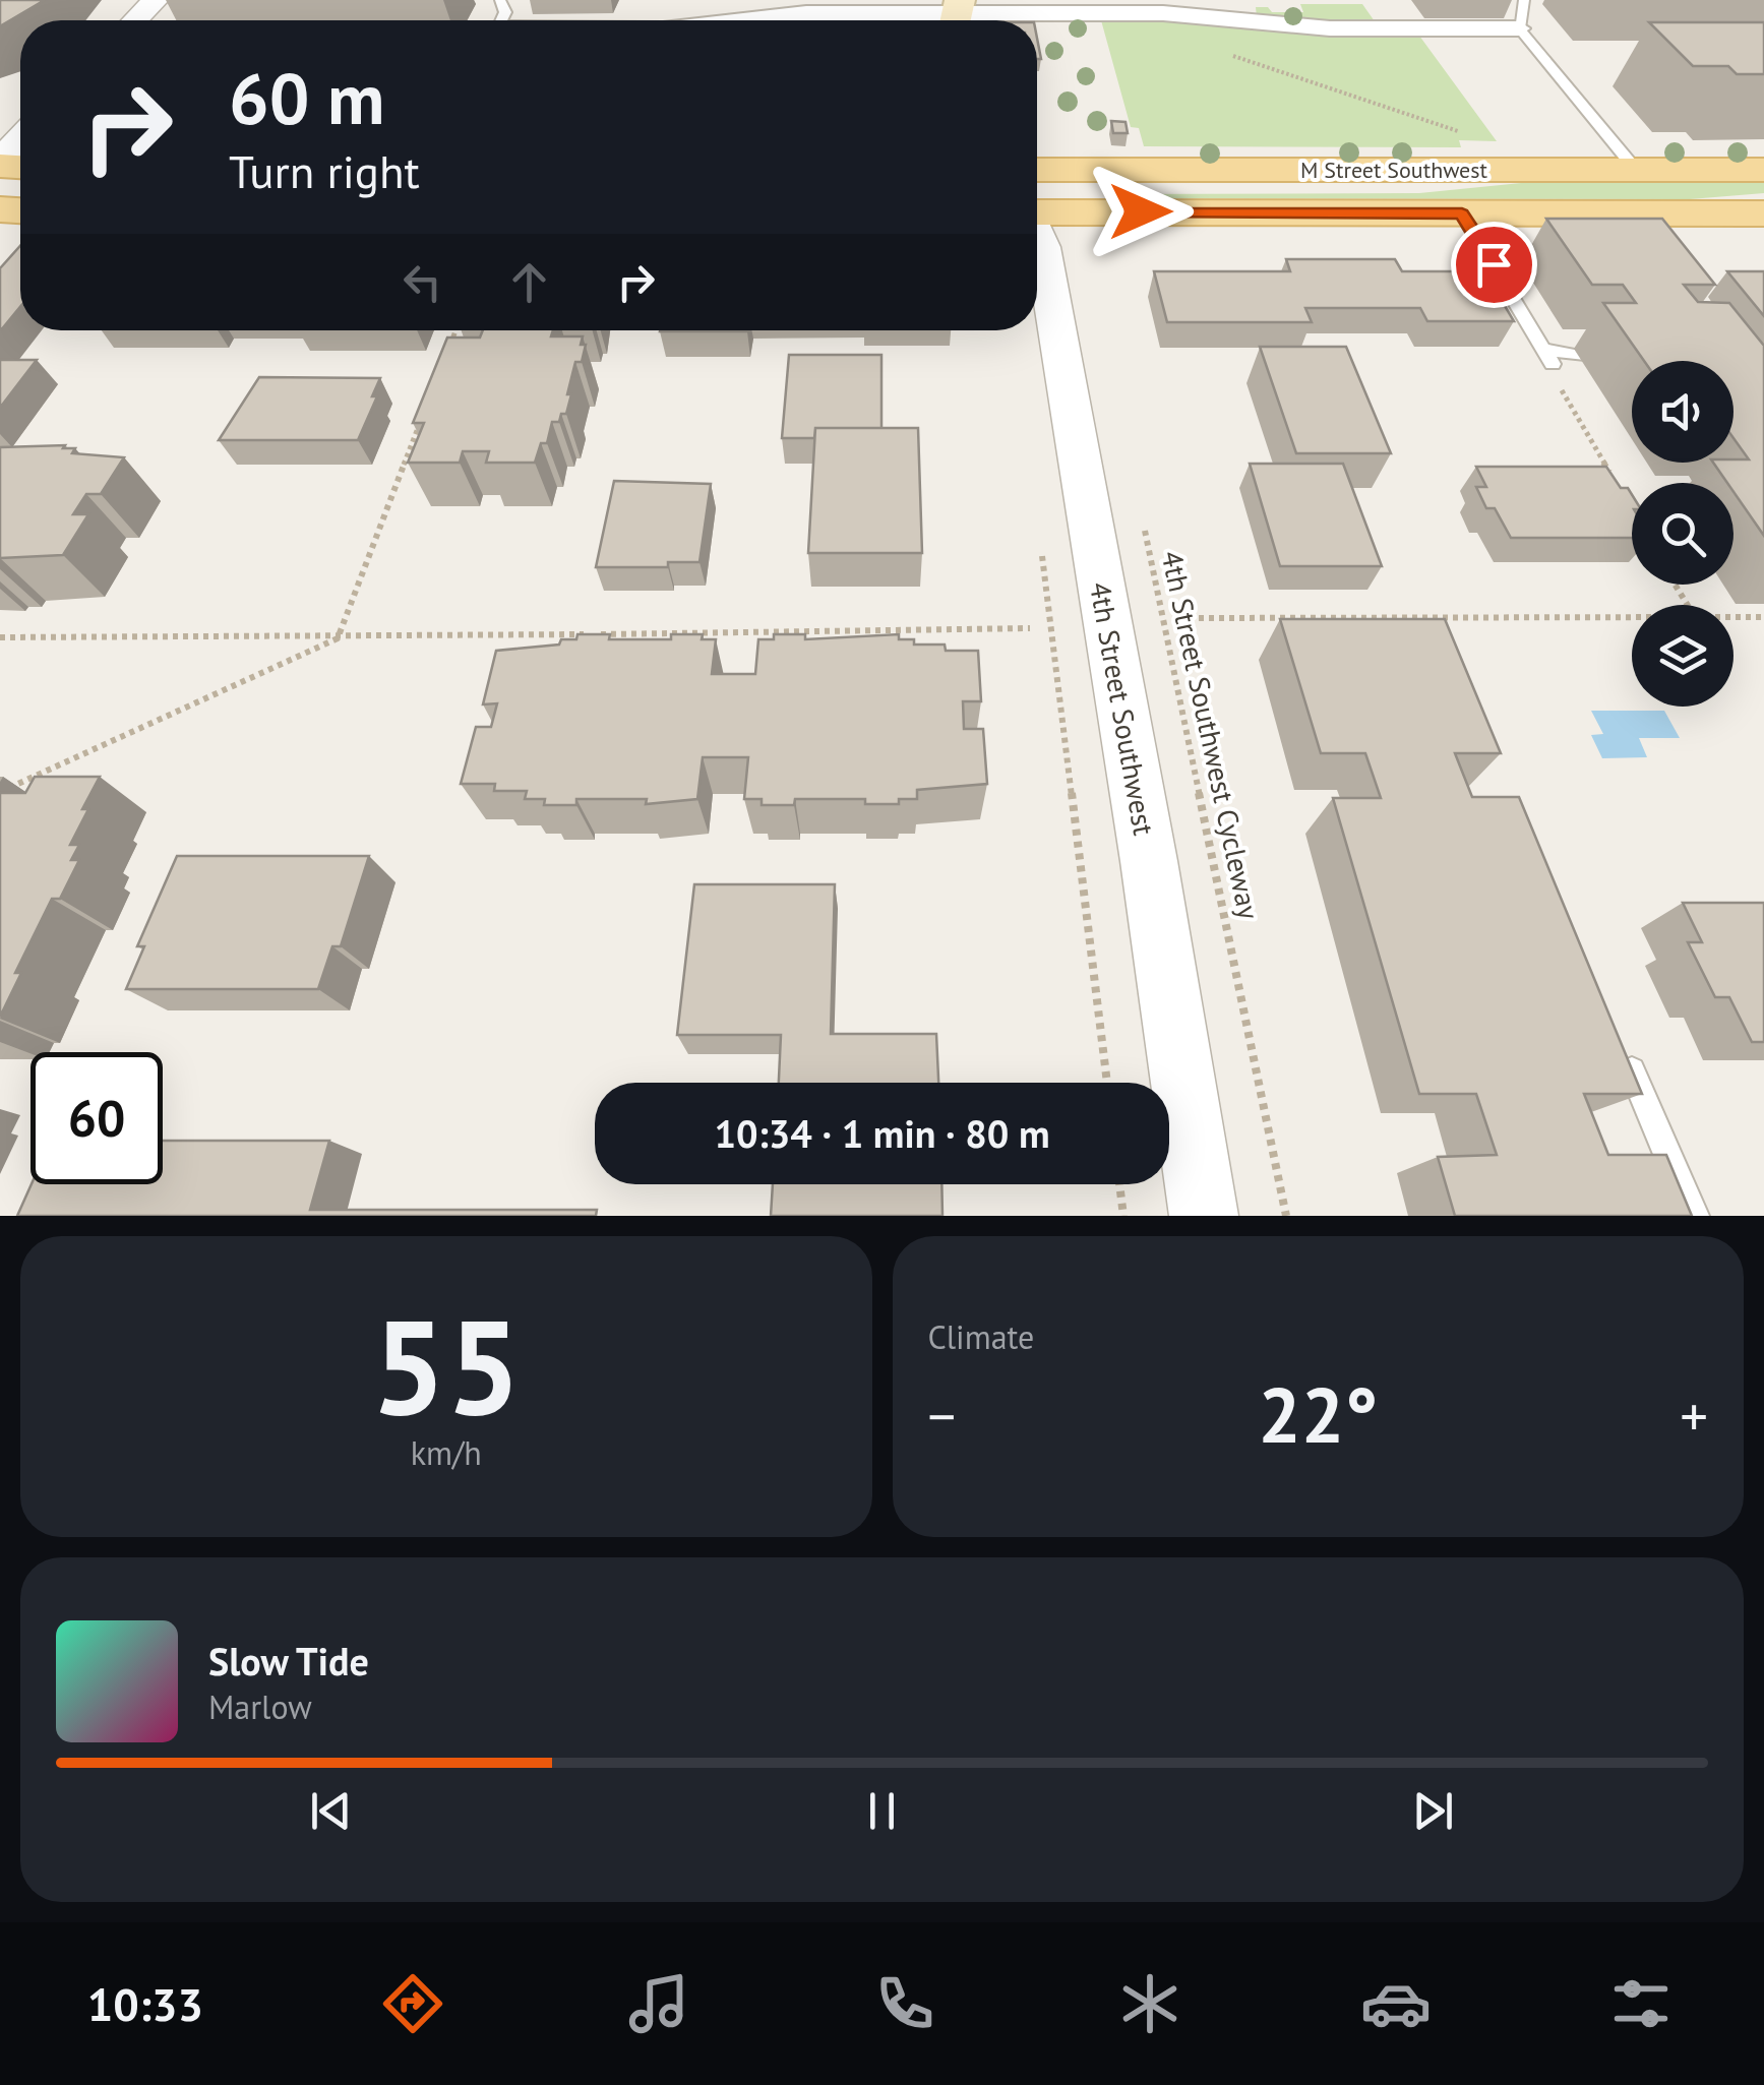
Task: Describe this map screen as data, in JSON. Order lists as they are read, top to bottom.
{
  "streets": {
    "main road": ["M Street Southwest"],
    "street": ["4th Street Southwest"],
    "path": ["4th Street Southwest Cycleway"]
  },
  "page": {
    "turn": ["60 m", "Turn right"],
    "limit": "60",
    "trip": "10:34 · 1 min · 80 m",
    "tile": [
      ["55", "km/h"],
      "Climate"
    ],
    "heat": ["−", "22°", "+"],
    "song": ["Slow Tide", "Marlow"],
    "tabs": "10:33"
  }
}
